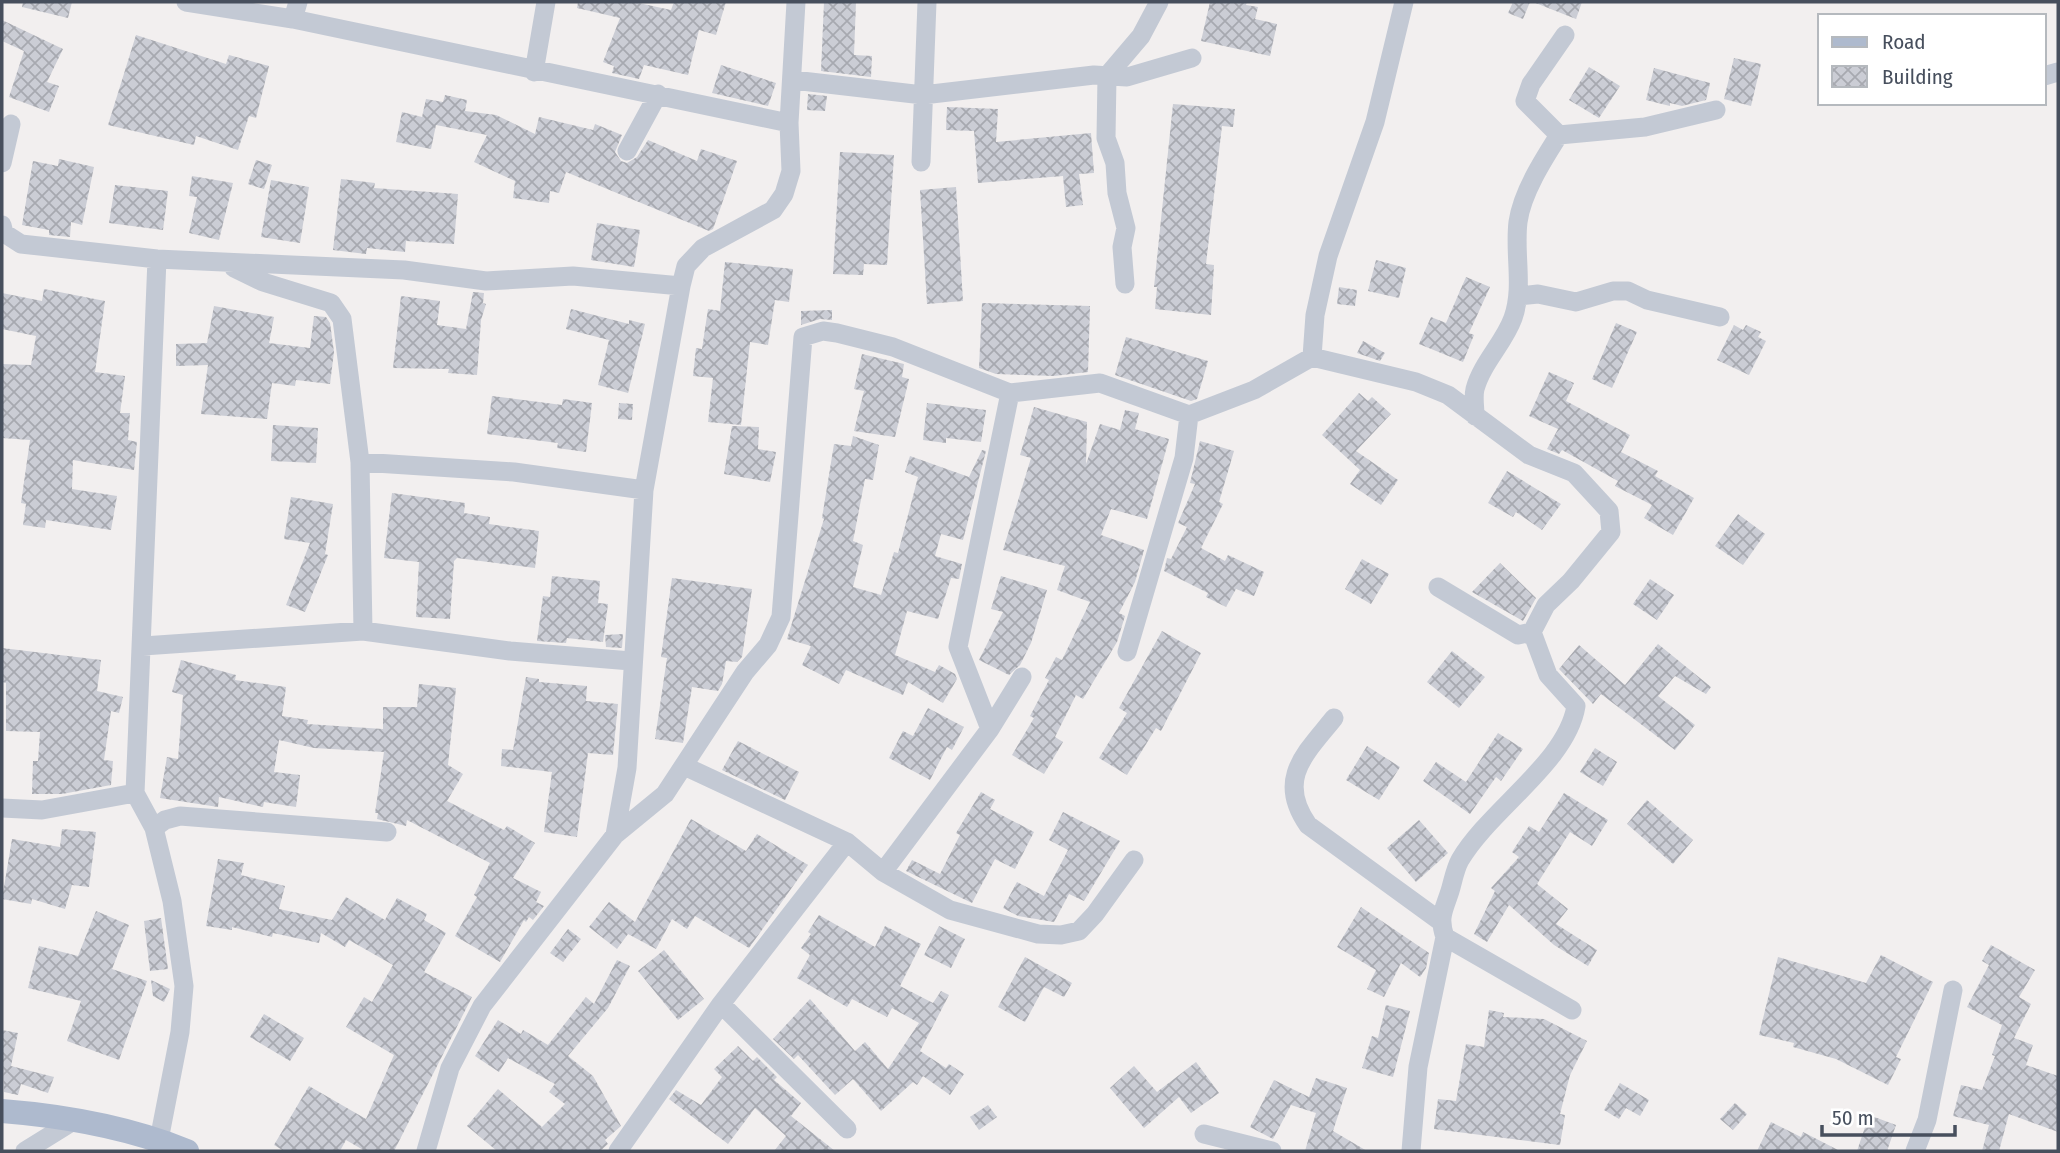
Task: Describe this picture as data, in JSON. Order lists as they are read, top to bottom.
{
  "legend": ["Road", "Building"],
  "scale_bar": "50 m"
}
